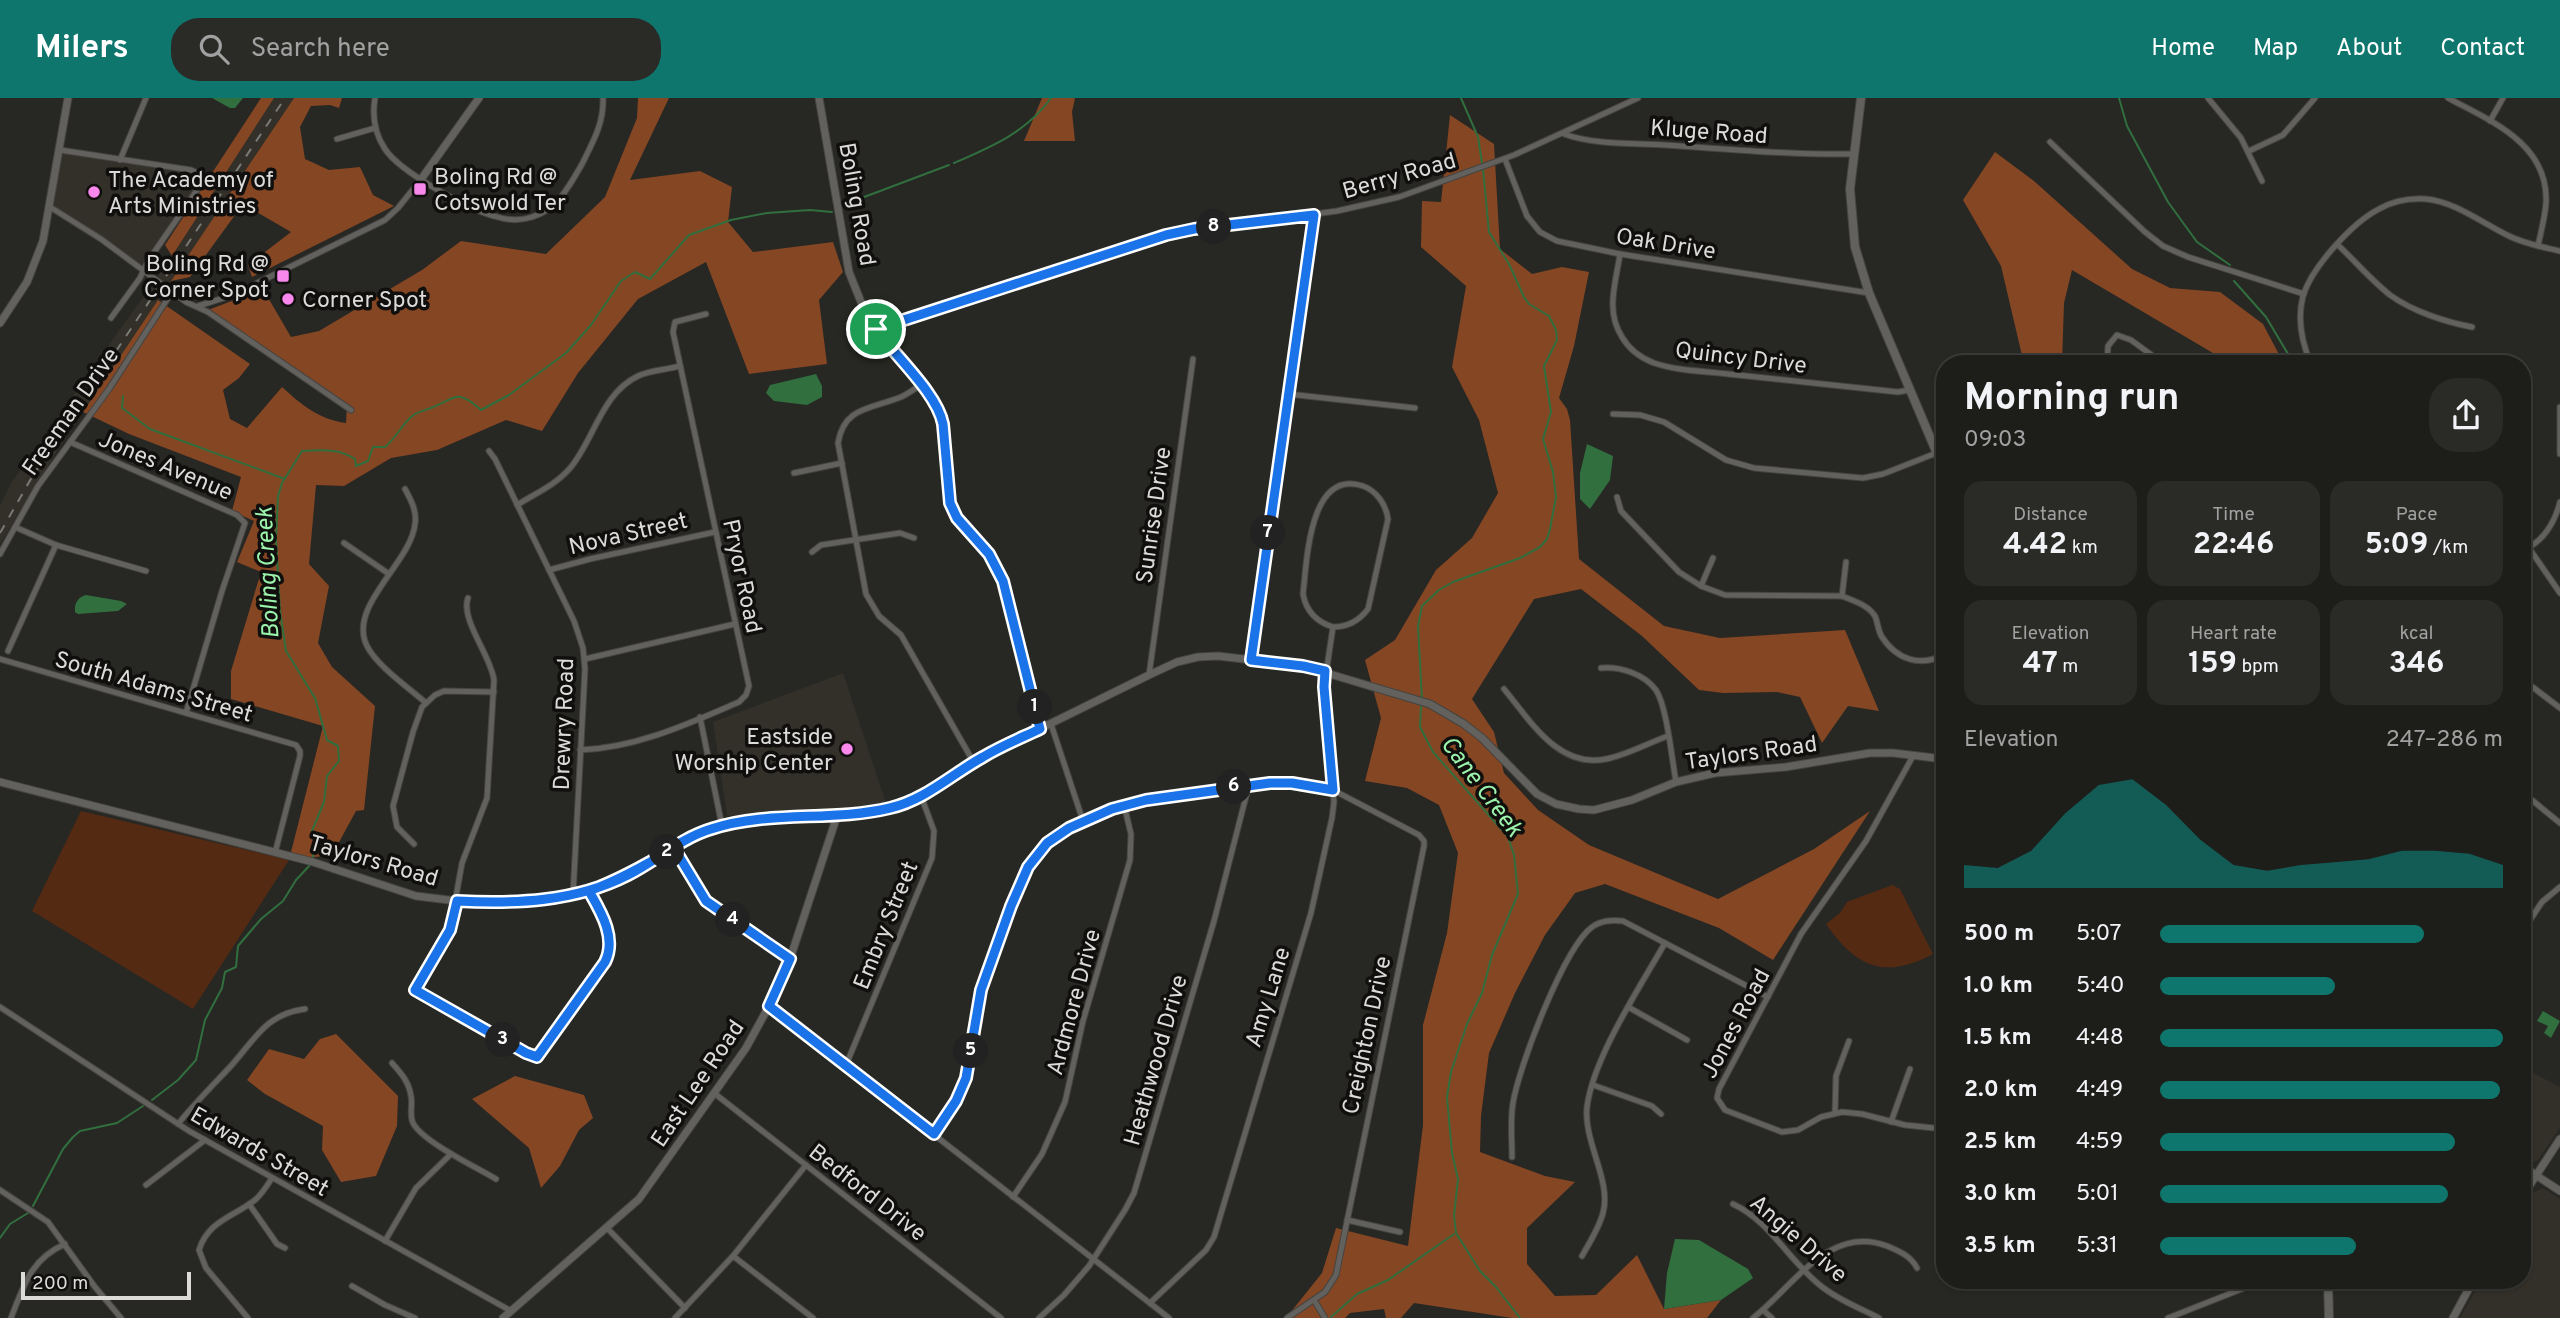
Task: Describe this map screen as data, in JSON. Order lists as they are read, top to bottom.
{
  "streets": {
    "street": [
      "Kluge Road",
      "Berry Road",
      "Boling Road",
      "Oak Drive",
      "Quincy Drive",
      "Freeman Drive",
      "Jones Avenue",
      "Sunrise Drive",
      "Nova Street",
      "Pryor Road",
      "South Adams Street",
      "Drewry Road",
      "Taylors Road",
      "Embry Street",
      "Amy Lane",
      "Ardmore Drive",
      "Jones Road",
      "Creighton Drive",
      "Heathwood Drive",
      "East Lee Road",
      "Edwards Street",
      "Bedford Drive",
      "Angie Drive"
    ]
  },
  "crossings": [
    ["Kluge Road", "Berry Road"],
    ["Berry Road", "Boling Road"],
    ["Berry Road", "Oak Drive"],
    ["Boling Road", "Taylors Road"],
    ["Oak Drive", "Quincy Drive"],
    ["Freeman Drive", "Jones Avenue"],
    ["Jones Avenue", "South Adams Street"],
    ["Sunrise Drive", "Taylors Road"],
    ["Nova Street", "Pryor Road"],
    ["Nova Street", "Drewry Road"],
    ["Pryor Road", "Drewry Road"],
    ["South Adams Street", "Taylors Road"],
    ["Drewry Road", "Taylors Road"],
    ["Taylors Road", "Embry Street"],
    ["Taylors Road", "Amy Lane"],
    ["Taylors Road", "Jones Road"],
    ["Taylors Road", "East Lee Road"],
    ["Amy Lane", "Creighton Drive"],
    ["East Lee Road", "Edwards Street"],
    ["East Lee Road", "Bedford Drive"]
  ],
  "water": ["Boling Creek", "Cane Creek"],
  "places": {
    "transit": ["Boling Rd @ Cotswold Ter", "Boling Rd @ Corner Spot"],
    "other": ["The Academy of Arts Ministries", "Corner Spot", "Eastside Worship Center"]
  },
  "scale_bar": "200 m",
  "page": {
    "header": "Milers",
    "search": "Search here",
    "nav": [
      "Home",
      "Map",
      "About",
      "Contact"
    ],
    "pins": [
      "8",
      "7",
      "1",
      "6",
      "2",
      "4",
      "3",
      "5"
    ],
    "heading": ["Morning run", "09:03"],
    "stats": [
      ["Distance", "4.42 km"],
      ["Time", "22:46"],
      ["Pace", "5:09 /km"],
      ["Elevation", "47 m"],
      ["Heart rate", "159 bpm"],
      ["kcal", "346"]
    ],
    "chart": ["Elevation", "247–286 m"],
    "list": [
      {
        "name": "500 m",
        "note": "5:07"
      },
      {
        "name": "1.0 km",
        "note": "5:40"
      },
      {
        "name": "1.5 km",
        "note": "4:48"
      },
      {
        "name": "2.0 km",
        "note": "4:49"
      },
      {
        "name": "2.5 km",
        "note": "4:59"
      },
      {
        "name": "3.0 km",
        "note": "5:01"
      },
      {
        "name": "3.5 km",
        "note": "5:31"
      }
    ],
    "scale": "200 m"
  }
}
